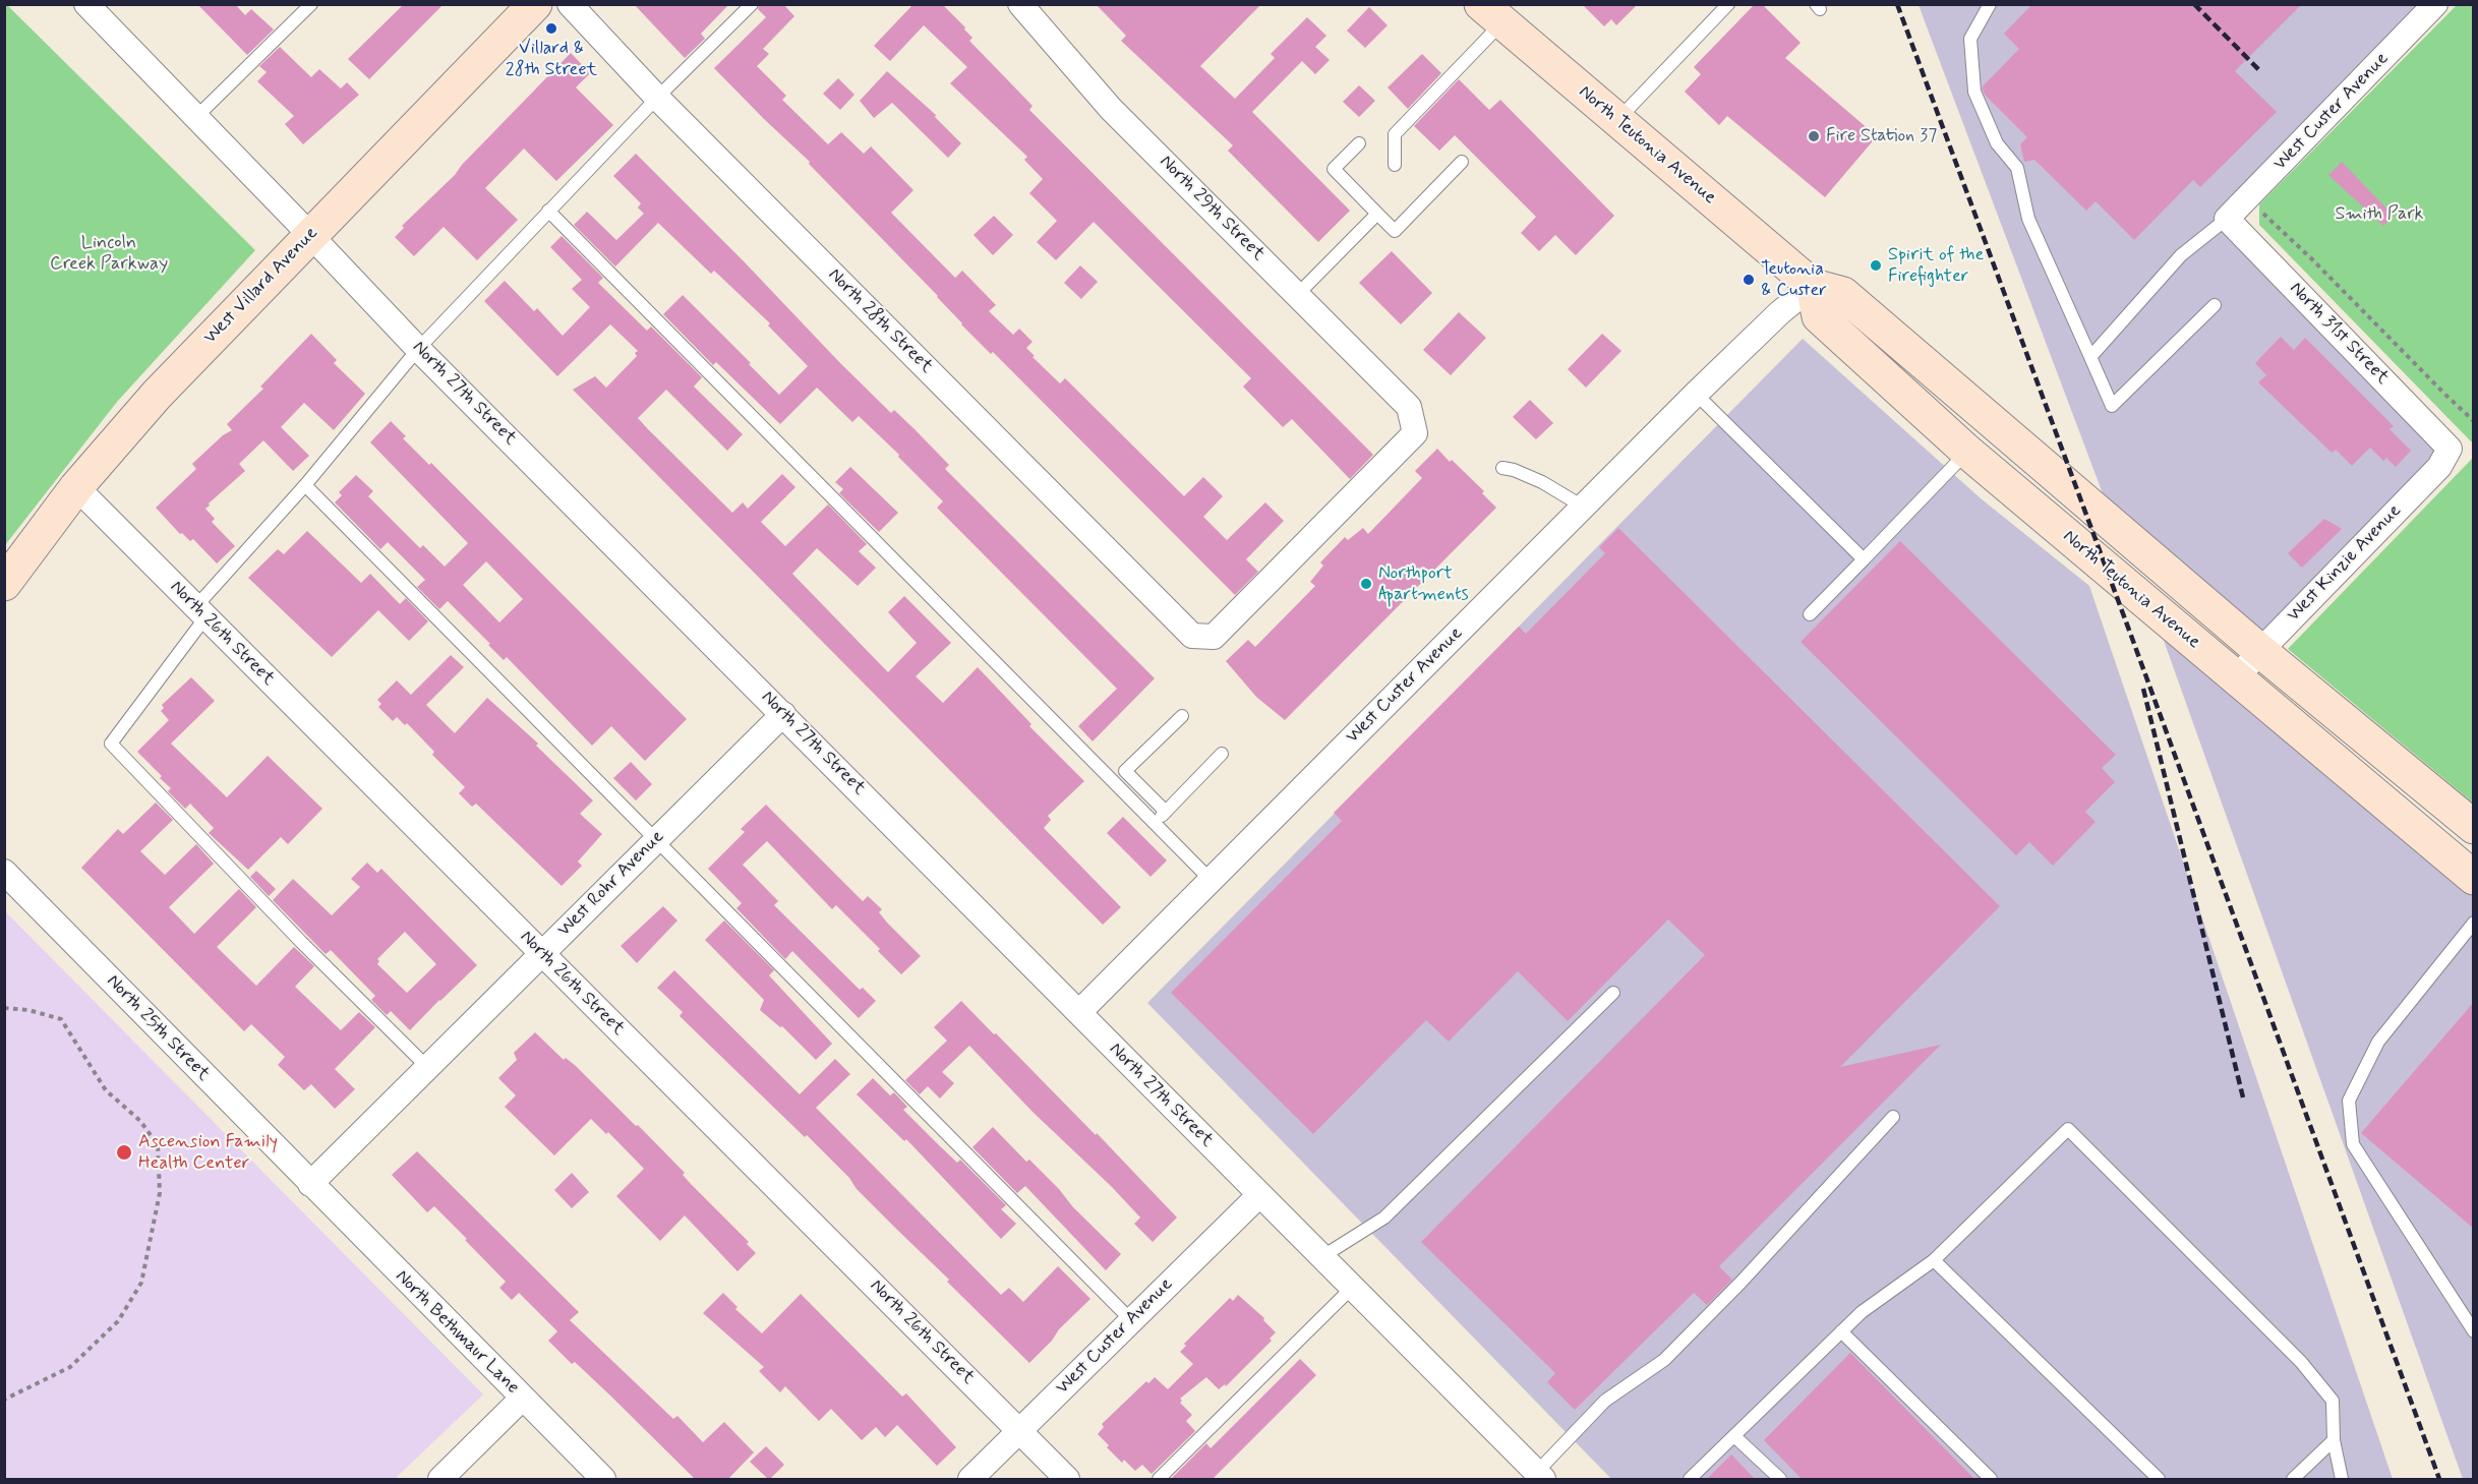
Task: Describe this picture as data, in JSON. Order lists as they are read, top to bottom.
{
  "streets": {
    "main road": ["North Teutonia Avenue", "West Villard Avenue"],
    "street": [
      "West Custer Avenue",
      "North 29th Street",
      "North 28th Street",
      "North 31st Street",
      "North 27th Street",
      "West Kinzie Avenue",
      "North 26th Street",
      "West Rohr Avenue",
      "North 25th Street",
      "North Bethmaur Lane"
    ]
  },
  "crossings": [
    ["West Custer Avenue", "North Teutonia Avenue"],
    ["West Custer Avenue", "North 31st Street"],
    ["West Custer Avenue", "North 27th Street"],
    ["West Custer Avenue", "North 26th Street"],
    ["North Teutonia Avenue", "West Kinzie Avenue"],
    ["North 29th Street", "North 28th Street"],
    ["West Villard Avenue", "North 27th Street"],
    ["West Villard Avenue", "North 26th Street"],
    ["North 31st Street", "West Kinzie Avenue"],
    ["North 27th Street", "West Rohr Avenue"],
    ["North 26th Street", "West Rohr Avenue"],
    ["West Rohr Avenue", "North 25th Street"],
    ["West Rohr Avenue", "North Bethmaur Lane"],
    ["North 25th Street", "North Bethmaur Lane"]
  ],
  "parks": ["Smith Park", "Lincoln Creek Parkway"],
  "places": [
    "Villard & 28th Street",
    "Fire Station 37",
    "Spirit of the Firefighter",
    "Teutonia & Custer",
    "Northport Apartments",
    "Ascension Family Health Center"
  ]
}
